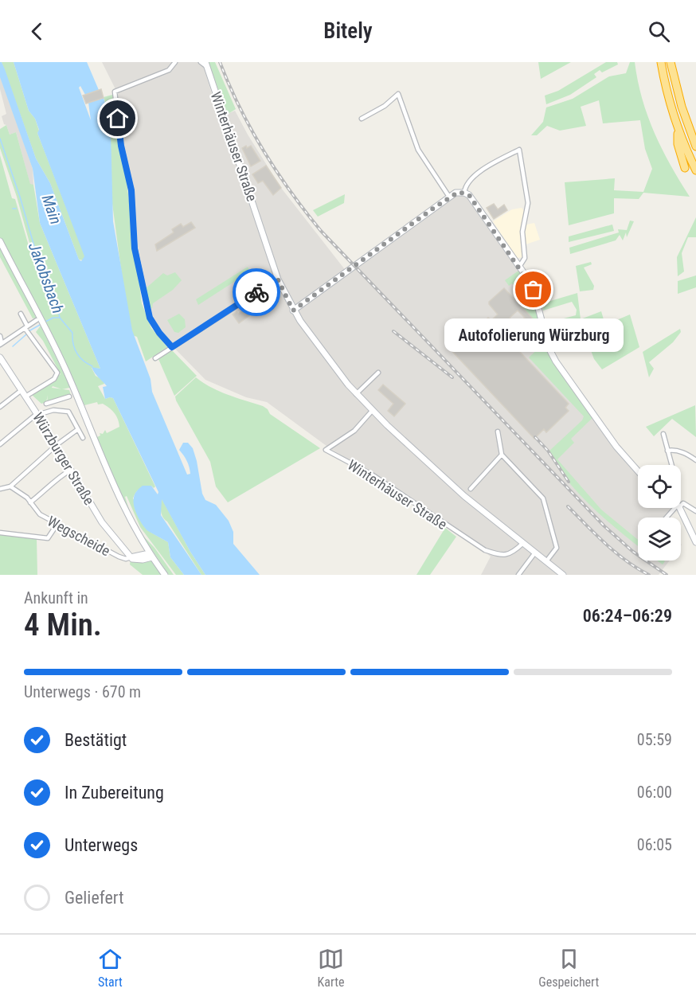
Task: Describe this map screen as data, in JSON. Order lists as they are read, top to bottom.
{
  "streets": {
    "main road": ["Winterhäuser Straße", "Würzburger Straße"],
    "street": ["Wegscheide"]
  },
  "crossings": [
    ["Würzburger Straße", "Wegscheide"]
  ],
  "water": ["Main", "Jakobsbach"],
  "places": ["Autofolierung Würzburg"],
  "page": {
    "header": "Bitely",
    "bubble": "Autofolierung Würzburg",
    "heading": ["4 Min.", "Ankunft in", "06:24–06:29"],
    "bar": "Unterwegs · 670 m",
    "list": [
      ["Bestätigt", "05:59"],
      ["In Zubereitung", "06:00"],
      ["Unterwegs", "06:05"],
      "Geliefert"
    ],
    "tabs": ["Start", "Karte", "Gespeichert"]
  }
}
